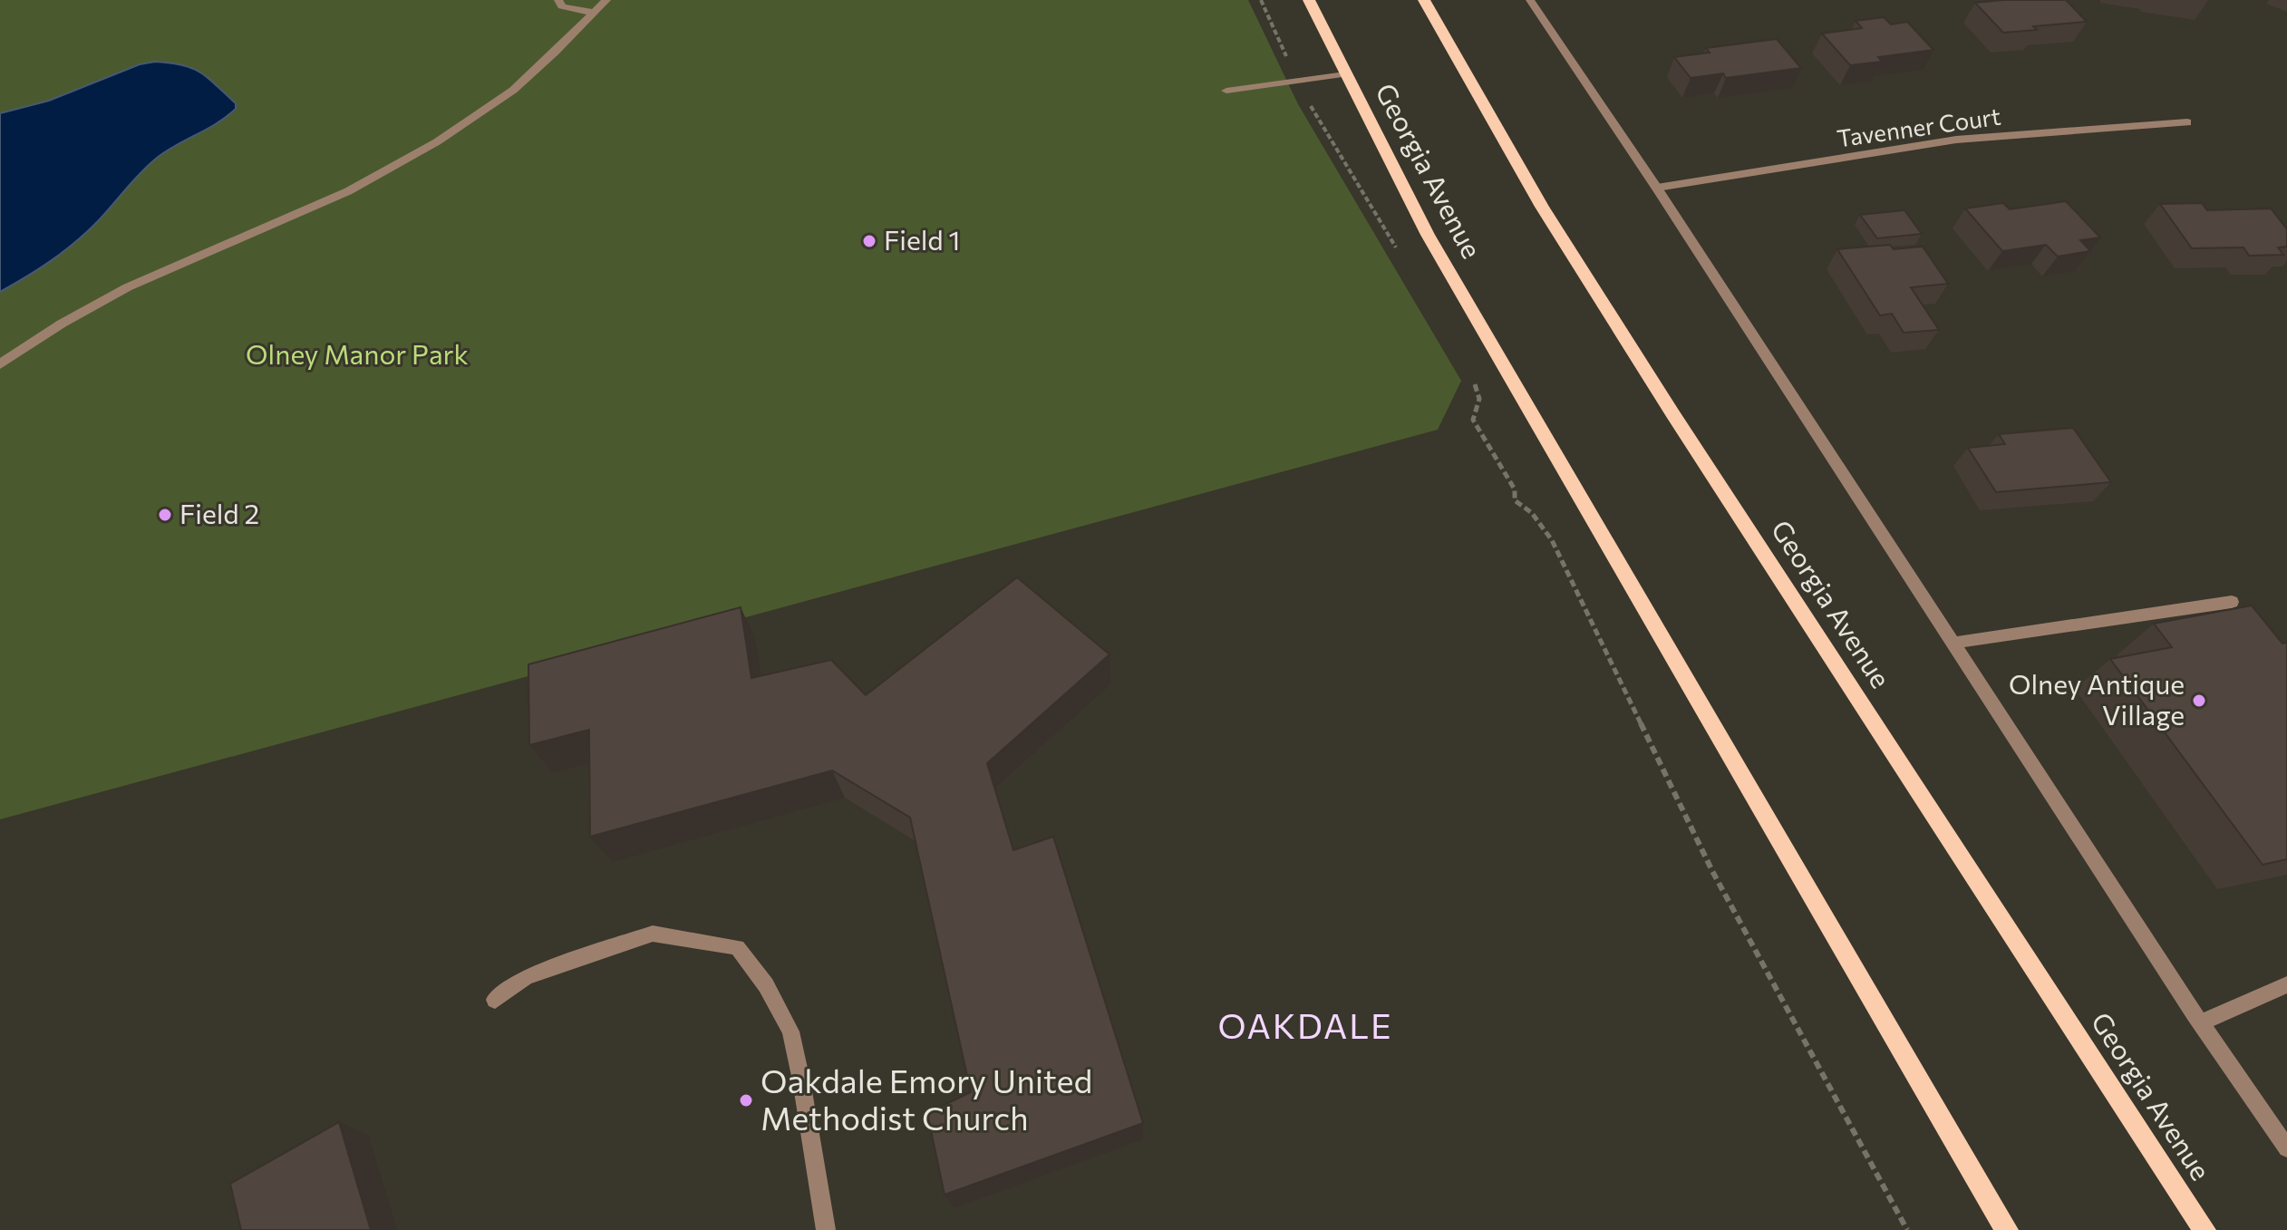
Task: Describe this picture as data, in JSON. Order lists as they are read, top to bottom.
{
  "streets": {
    "main road": ["Georgia Avenue"],
    "street": ["Tavenner Court"]
  },
  "districts": ["OAKDALE"],
  "parks": ["Olney Manor Park"],
  "places": [
    "Field 1",
    "Field 2",
    "Olney Antique Village",
    "Oakdale Emory United Methodist Church"
  ]
}
